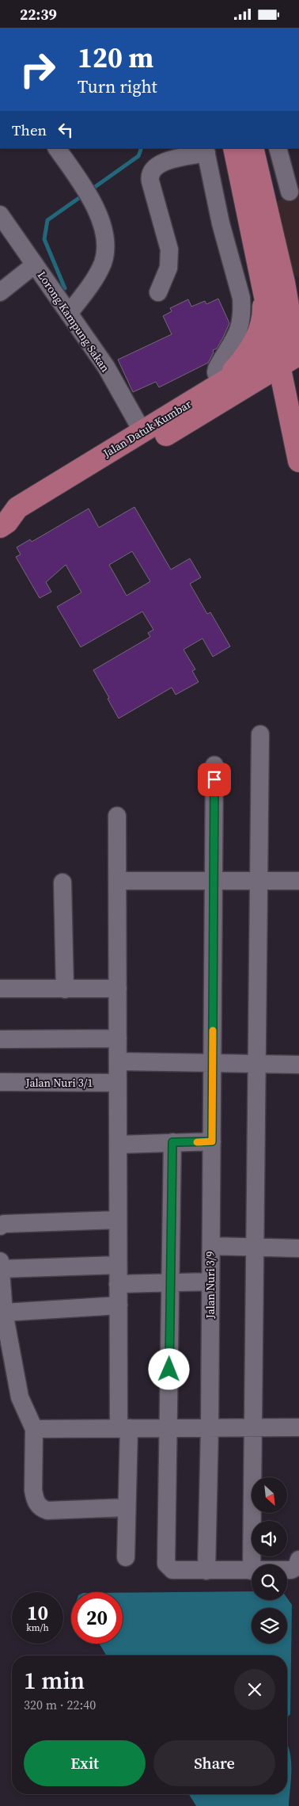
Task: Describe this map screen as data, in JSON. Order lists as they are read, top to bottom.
{
  "streets": {
    "main road": ["Jalan Datuk Kumbar"],
    "street": ["Lorong Kampung Sakan", "Jalan Nuri 3/1", "Jalan Nuri 3/9"]
  },
  "crossings": [
    ["Lorong Kampung Sakan", "Jalan Datuk Kumbar"]
  ],
  "north": "bottom right",
  "page": {
    "status": "22:39",
    "turn": ["120 m", "Turn right"],
    "then": "Then",
    "speed": "10 km/h",
    "limit": "20",
    "heading": ["1 min", "320 m · 22:40"],
    "buttons": ["Exit", "Share"]
  }
}
